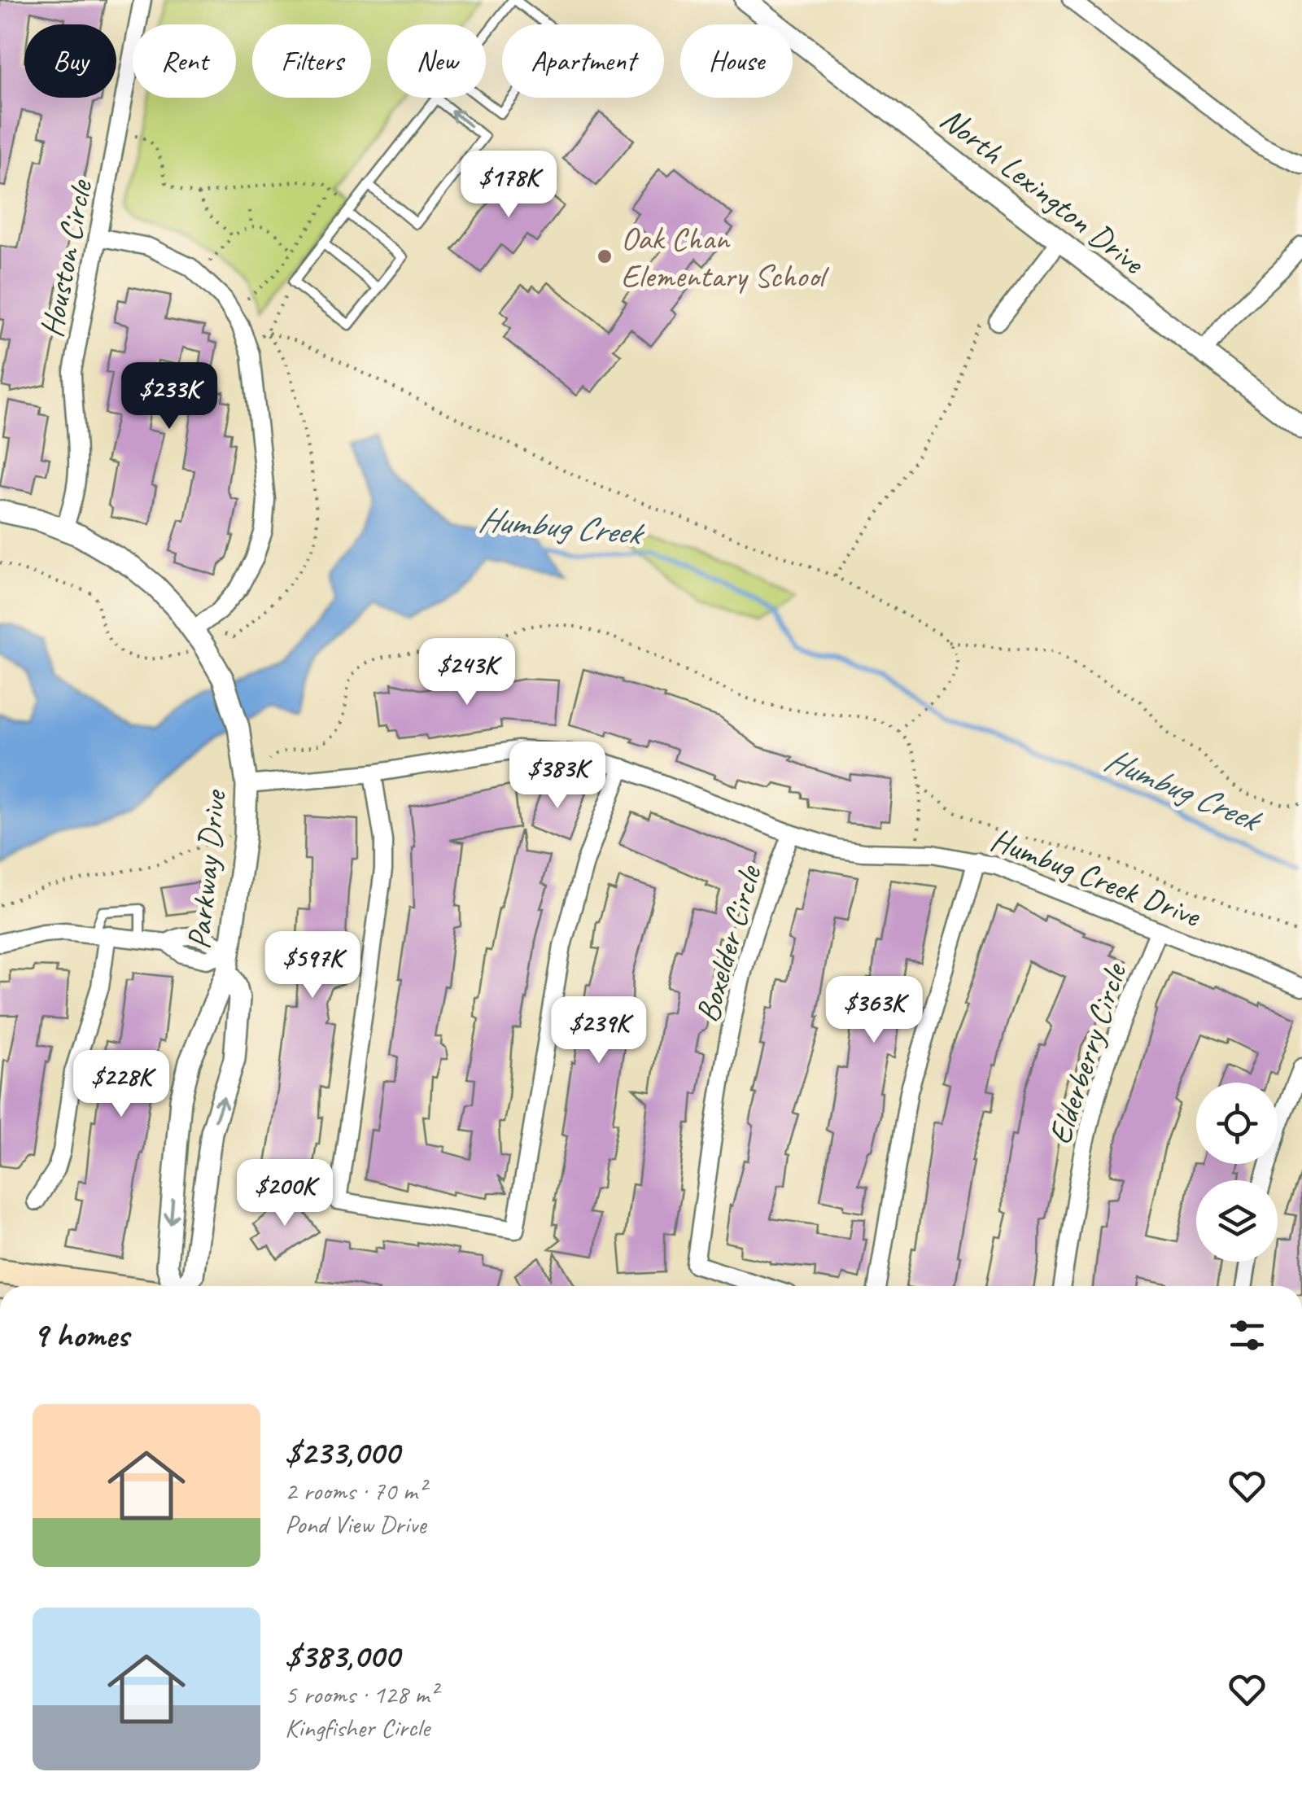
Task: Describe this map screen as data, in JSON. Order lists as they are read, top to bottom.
{
  "streets": {
    "street": [
      "North Lexington Drive",
      "Houston Circle",
      "Parkway Drive",
      "Humbug Creek Drive",
      "Boxelder Circle",
      "Elderberry Circle"
    ]
  },
  "crossings": [
    ["Houston Circle", "Parkway Drive"],
    ["Parkway Drive", "Humbug Creek Drive"],
    ["Humbug Creek Drive", "Boxelder Circle"],
    ["Humbug Creek Drive", "Elderberry Circle"]
  ],
  "water": ["Humbug Creek"],
  "places": ["Oak Chan Elementary School"],
  "page": {
    "chip": [
      "Buy",
      "Rent",
      "Filters",
      "New",
      "Apartment",
      "House"
    ],
    "price": [
      "$178K",
      "$233K",
      "$243K",
      "$383K",
      "$597K",
      "$363K",
      "$239K",
      "$228K",
      "$200K"
    ],
    "heading": "9 homes",
    "list": [
      {
        "name": "$233,000",
        "note": "2 rooms · 70 m² · Pond View Drive"
      },
      {
        "name": "$383,000",
        "note": "5 rooms · 128 m² · Kingfisher Circle"
      }
    ]
  }
}
